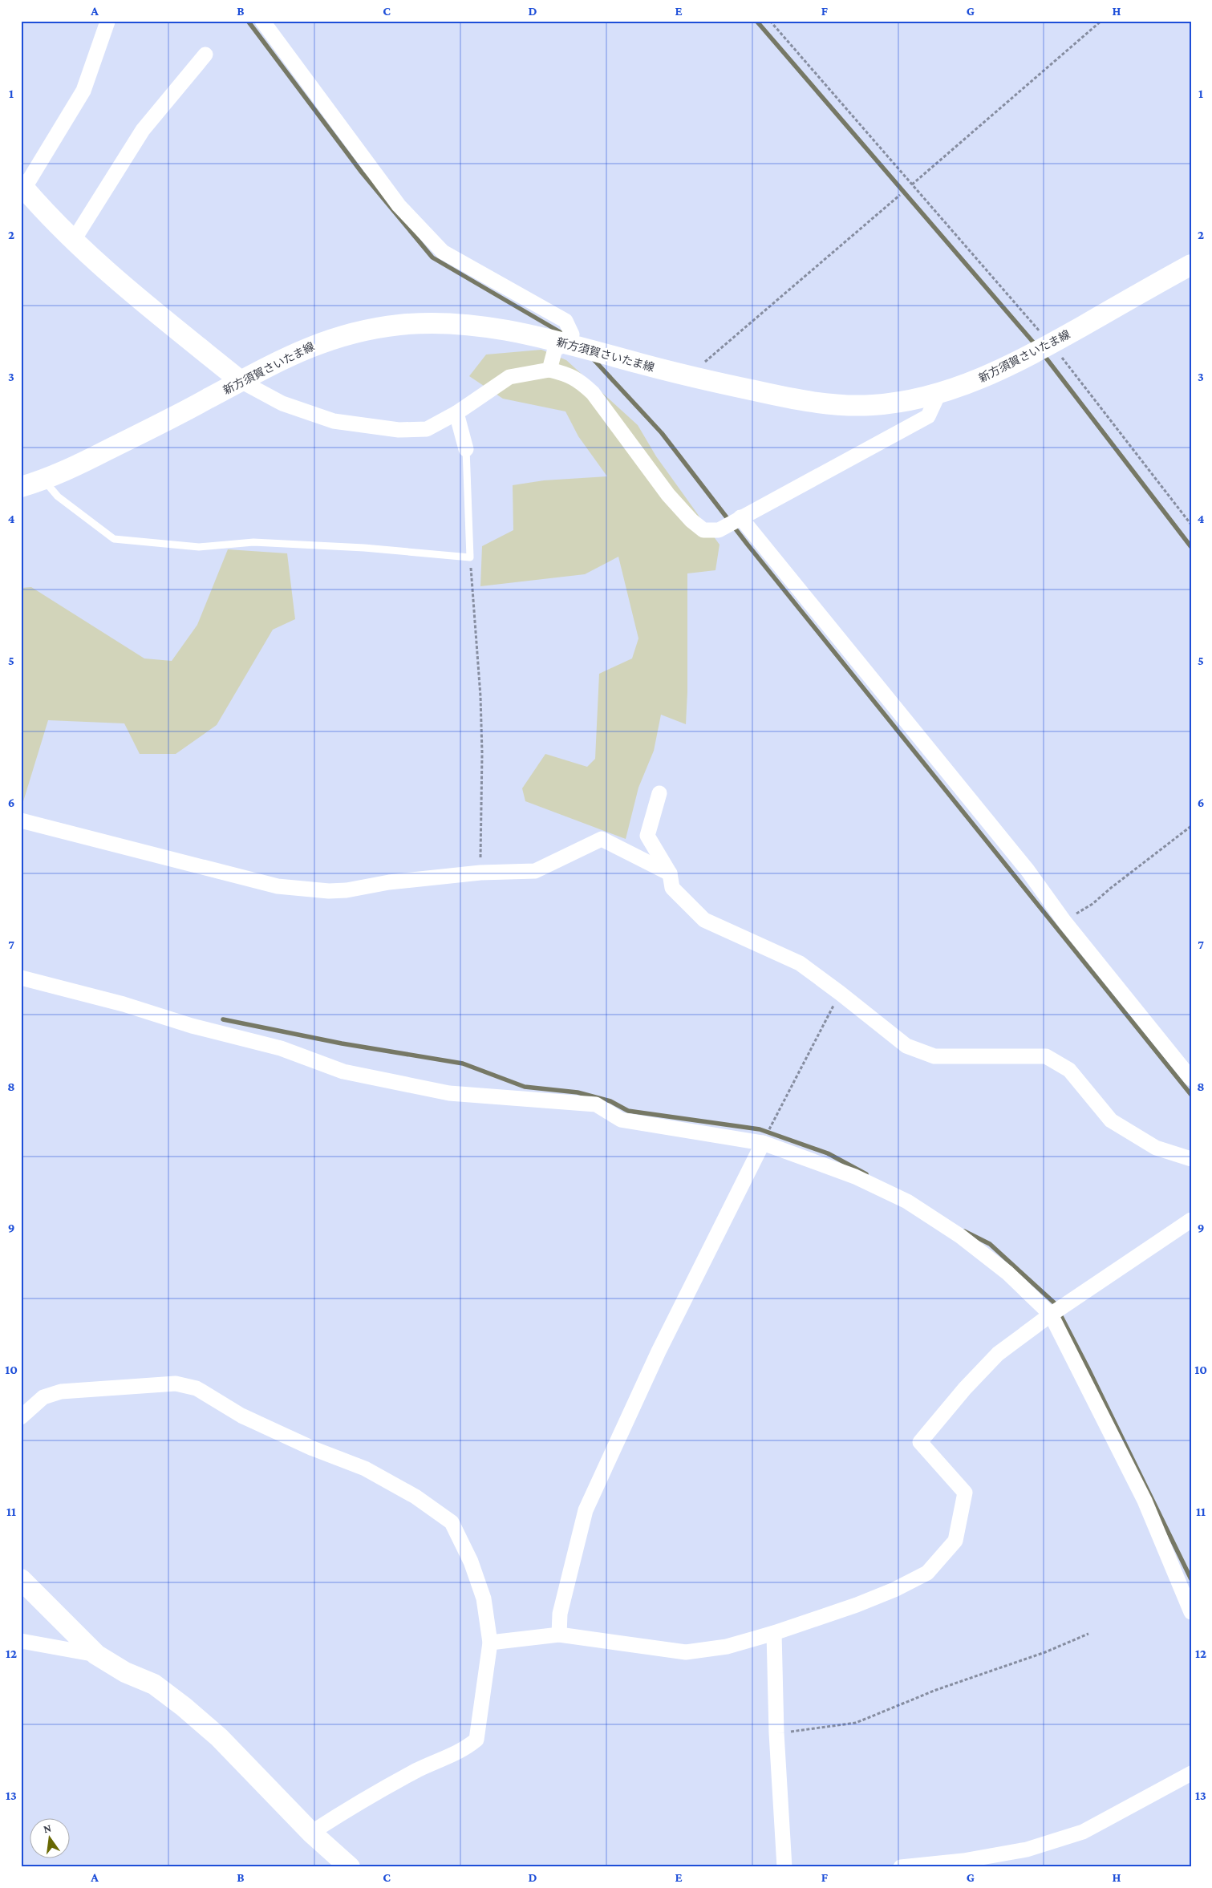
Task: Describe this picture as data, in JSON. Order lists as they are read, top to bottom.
{
  "streets": {
    "main road": ["新方須賀さいたま線"]
  },
  "north": "top",
  "grid": {
    "columns": [
      "A",
      "B",
      "C",
      "D",
      "E",
      "F",
      "G",
      "H"
    ],
    "rows": [
      "1",
      "2",
      "3",
      "4",
      "5",
      "6",
      "7",
      "8",
      "9",
      "10",
      "11",
      "12",
      "13"
    ]
  }
}
